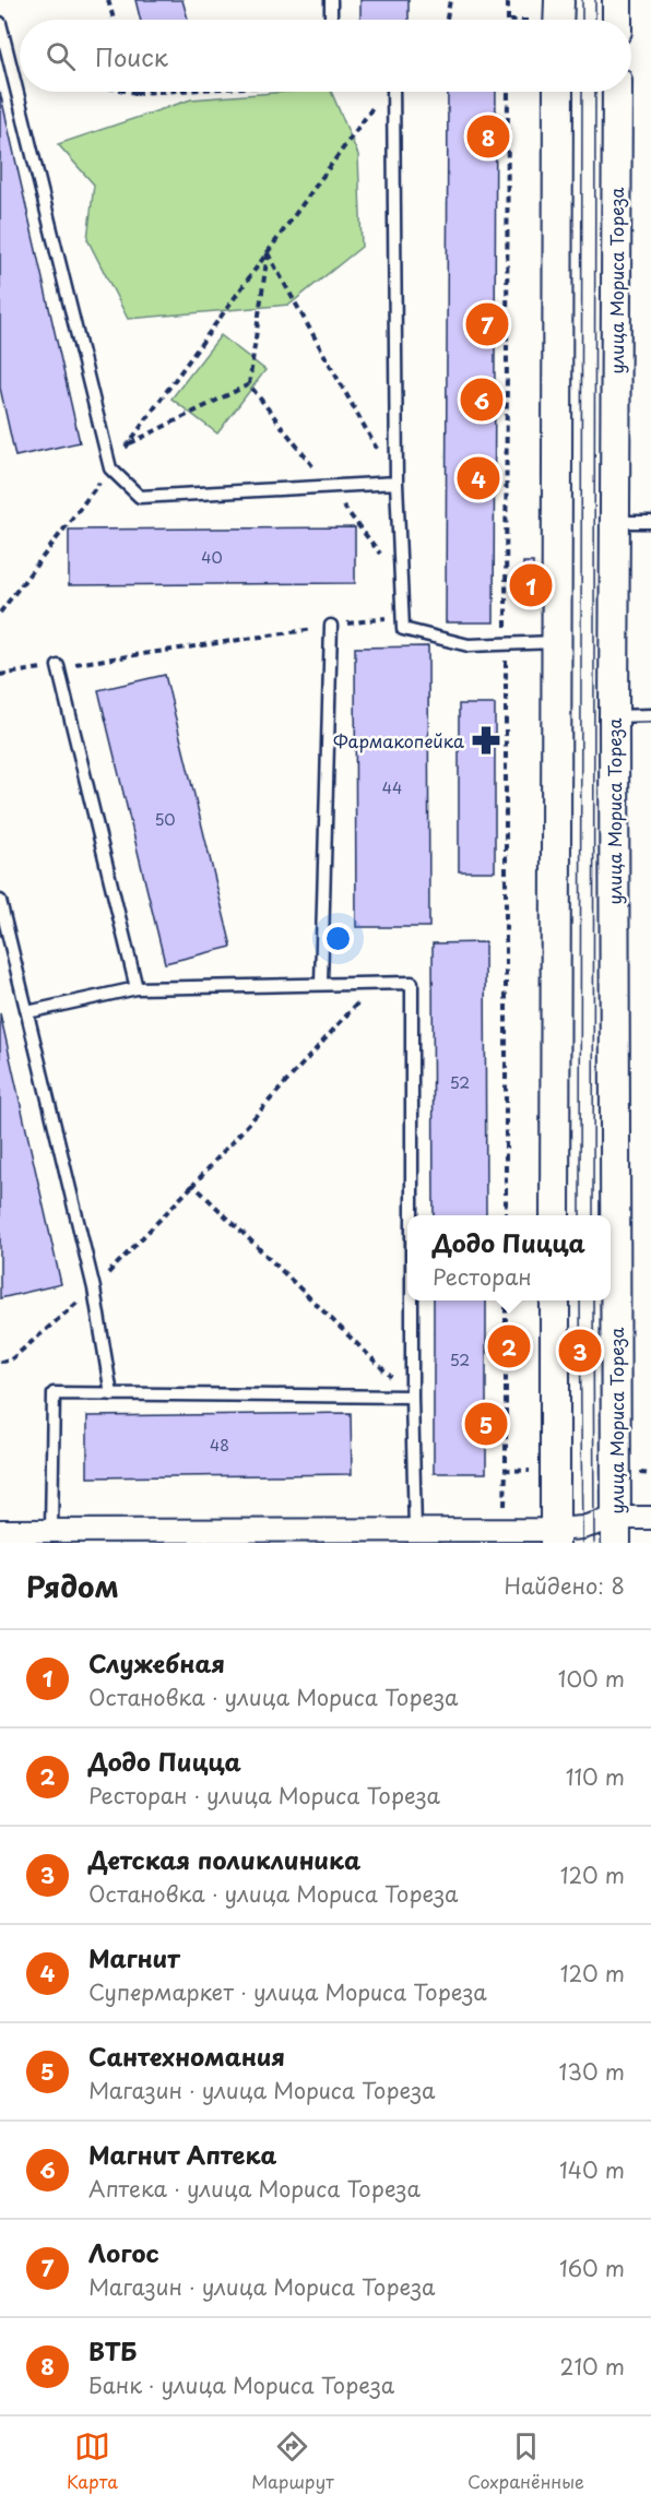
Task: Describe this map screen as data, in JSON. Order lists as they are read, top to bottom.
{
  "streets": {
    "street": ["улица Мориса Тореза"]
  },
  "places": {
    "pharmacy": ["Фармакопейка"]
  },
  "house_numbers": [
    "40",
    "44",
    "50",
    "52",
    "52",
    "48"
  ],
  "page": {
    "search": "Поиск",
    "pins": [
      "8",
      "7",
      "6",
      "4",
      "1",
      "2",
      "3",
      "5"
    ],
    "popup": ["Додо Пицца", "Ресторан"],
    "heading": ["Рядом", "Найдено: 8"],
    "list": [
      {
        "mark": "1",
        "name": "Служебная",
        "note": "Остановка · улица Мориса Тореза",
        "value": "100 m"
      },
      {
        "mark": "2",
        "name": "Додо Пицца",
        "note": "Ресторан · улица Мориса Тореза",
        "value": "110 m"
      },
      {
        "mark": "3",
        "name": "Детская поликлиника",
        "note": "Остановка · улица Мориса Тореза",
        "value": "120 m"
      },
      {
        "mark": "4",
        "name": "Магнит",
        "note": "Супермаркет · улица Мориса Тореза",
        "value": "120 m"
      },
      {
        "mark": "5",
        "name": "Сантехномания",
        "note": "Магазин · улица Мориса Тореза",
        "value": "130 m"
      },
      {
        "mark": "6",
        "name": "Магнит Аптека",
        "note": "Аптека · улица Мориса Тореза",
        "value": "140 m"
      },
      {
        "mark": "7",
        "name": "Логос",
        "note": "Магазин · улица Мориса Тореза",
        "value": "160 m"
      },
      {
        "mark": "8",
        "name": "ВТБ",
        "note": "Банк · улица Мориса Тореза",
        "value": "210 m"
      }
    ],
    "nav": ["Карта", "Маршрут", "Сохранённые"]
  }
}
